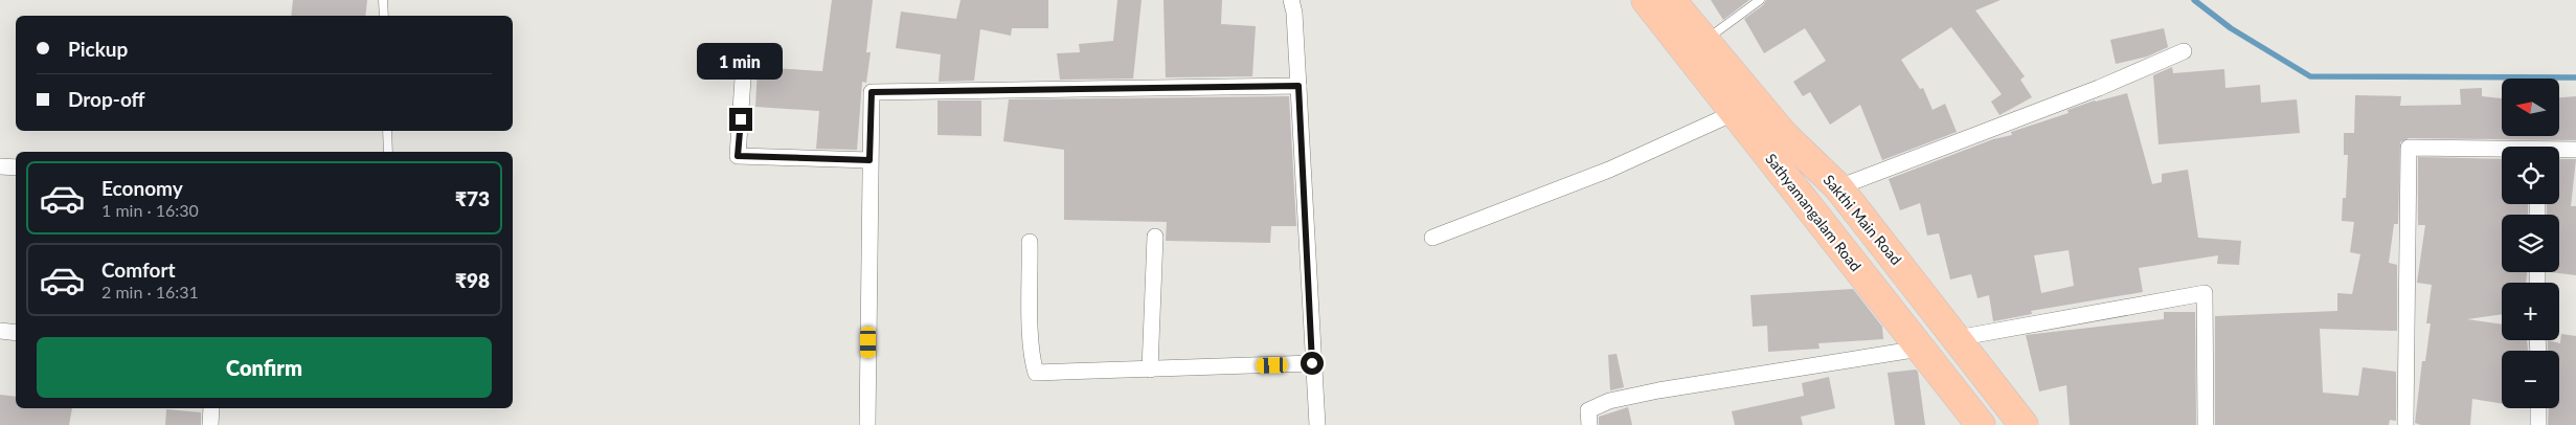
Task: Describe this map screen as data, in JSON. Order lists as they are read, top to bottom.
{
  "streets": {
    "highway": ["Sathyamangalam Road", "Sakthi Main Road"]
  },
  "north": "left",
  "page": {
    "banner": ["Pickup", "Drop-off"],
    "bubble": "1 min",
    "map_buttons": ["+", "−"],
    "list": [
      {
        "name": "Economy",
        "note": "1 min · 16:30",
        "value": "₹73"
      },
      {
        "name": "Comfort",
        "note": "2 min · 16:31",
        "value": "₹98"
      }
    ],
    "buttons": "Confirm"
  }
}
